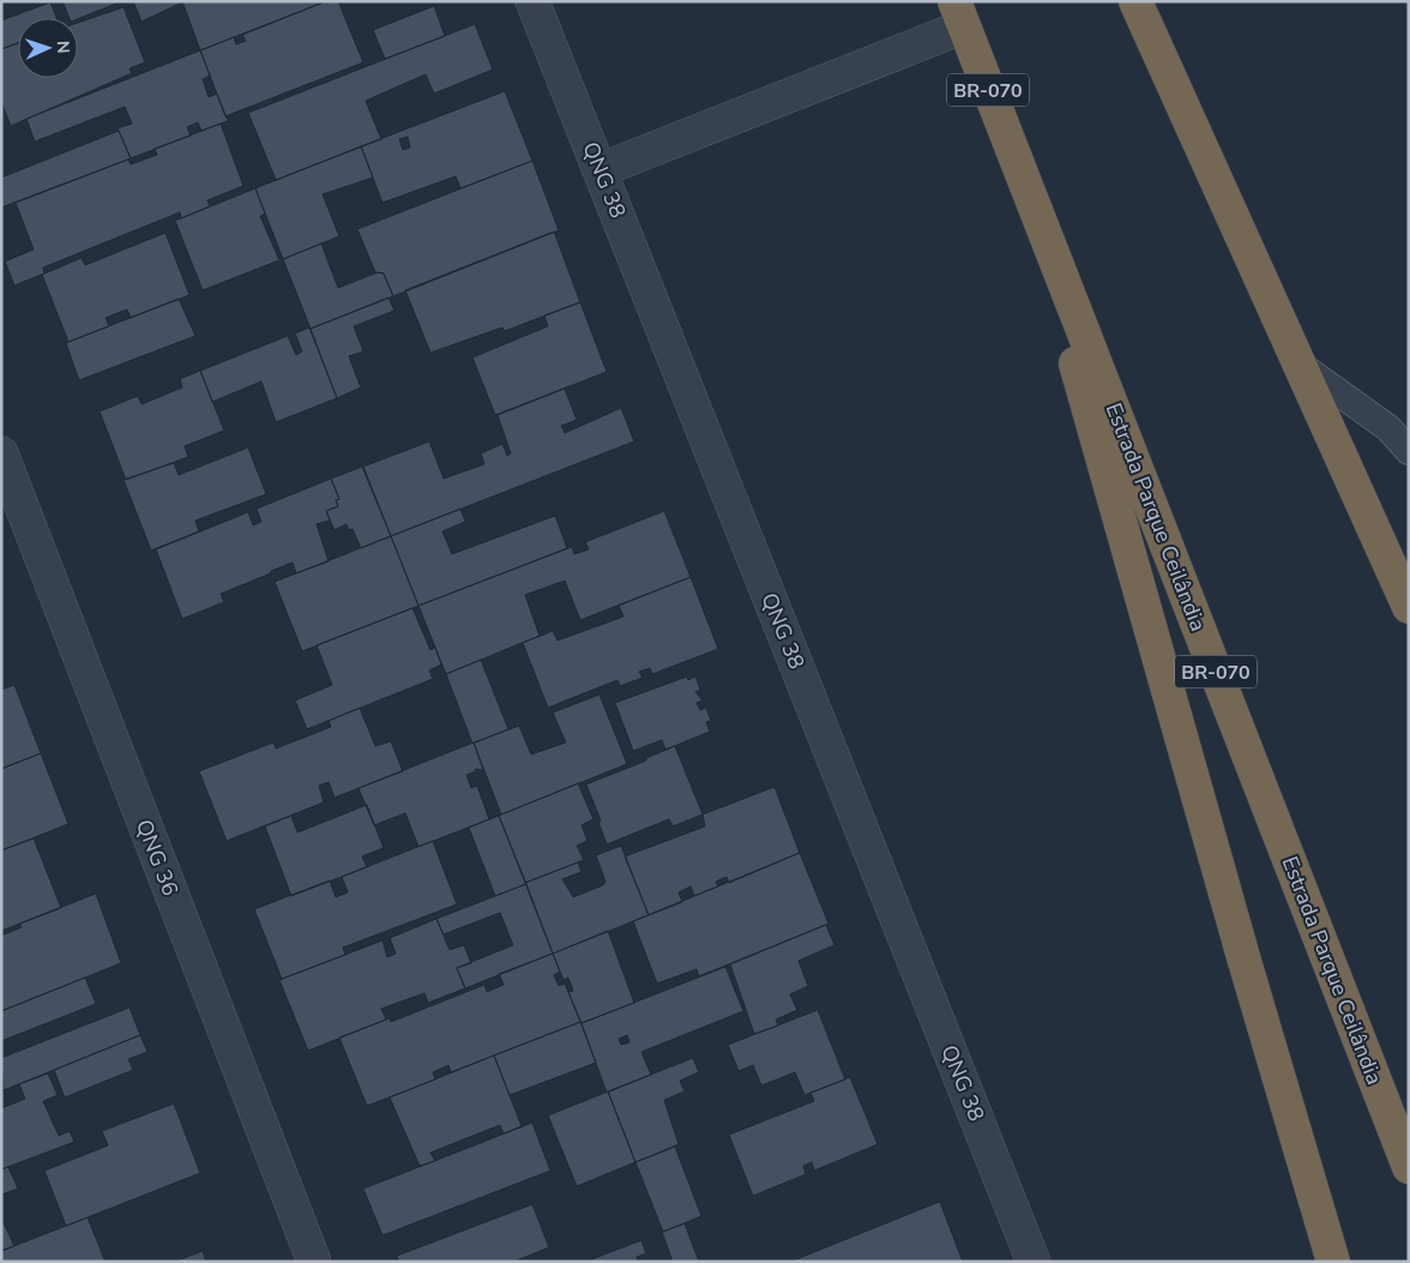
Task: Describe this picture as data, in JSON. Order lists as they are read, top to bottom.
{
  "streets": {
    "highway": ["BR-070", "Estrada Parque Ceilândia"],
    "street": ["QNG 38", "QNG 36"]
  },
  "north": "right"
}
